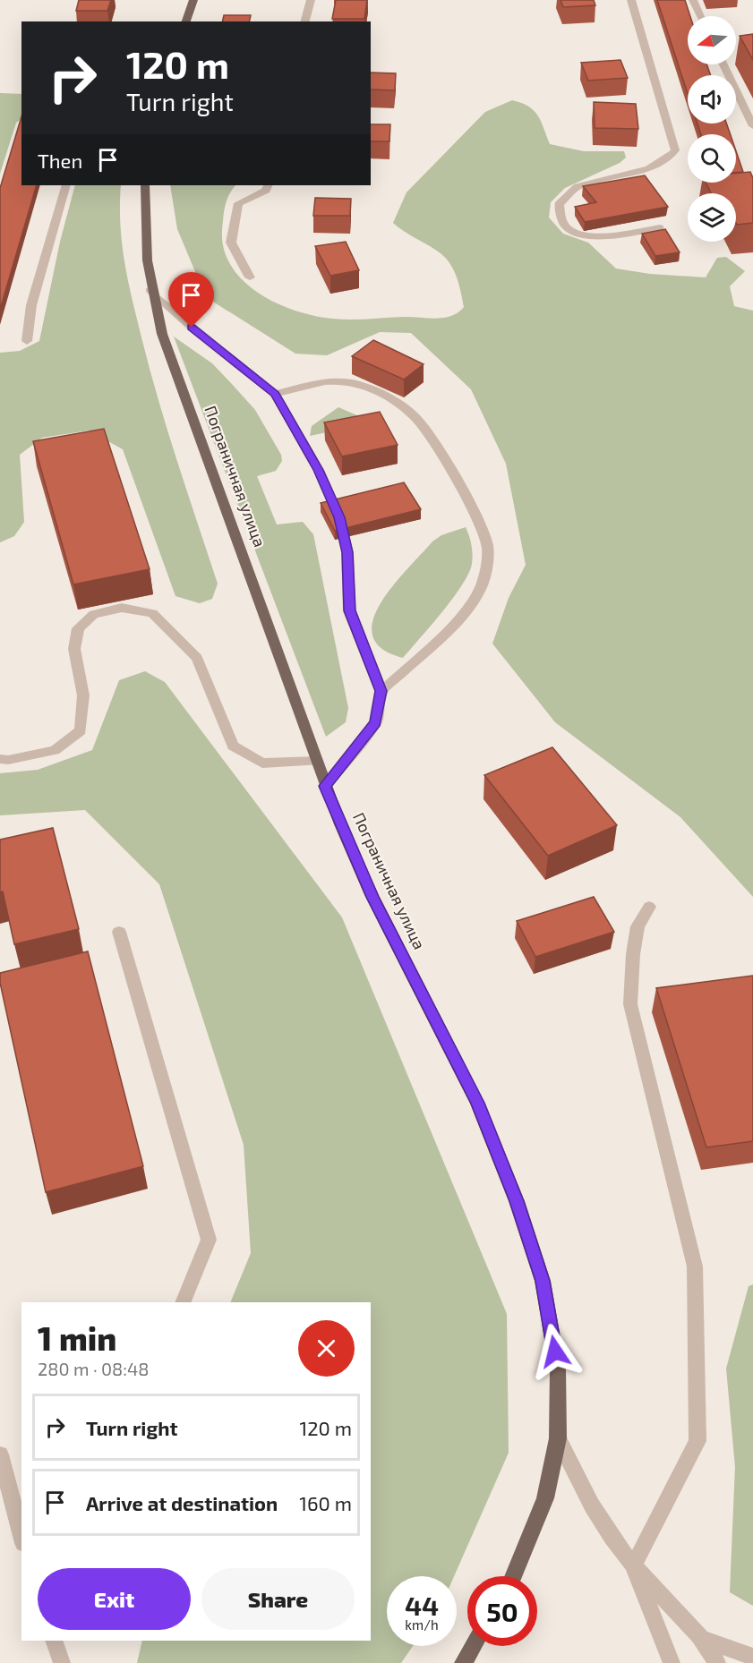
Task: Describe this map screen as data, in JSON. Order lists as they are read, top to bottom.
{
  "streets": {
    "main road": ["Пограничная улица"]
  },
  "north": "left",
  "page": {
    "turn": ["120 m", "Turn right"],
    "then": "Then",
    "heading": ["1 min", "280 m · 08:48"],
    "list": [
      {
        "name": "Turn right",
        "value": "120 m"
      },
      {
        "name": "Arrive at destination",
        "value": "160 m"
      }
    ],
    "buttons": ["Exit", "Share"],
    "speed": "44 km/h",
    "limit": "50"
  }
}
